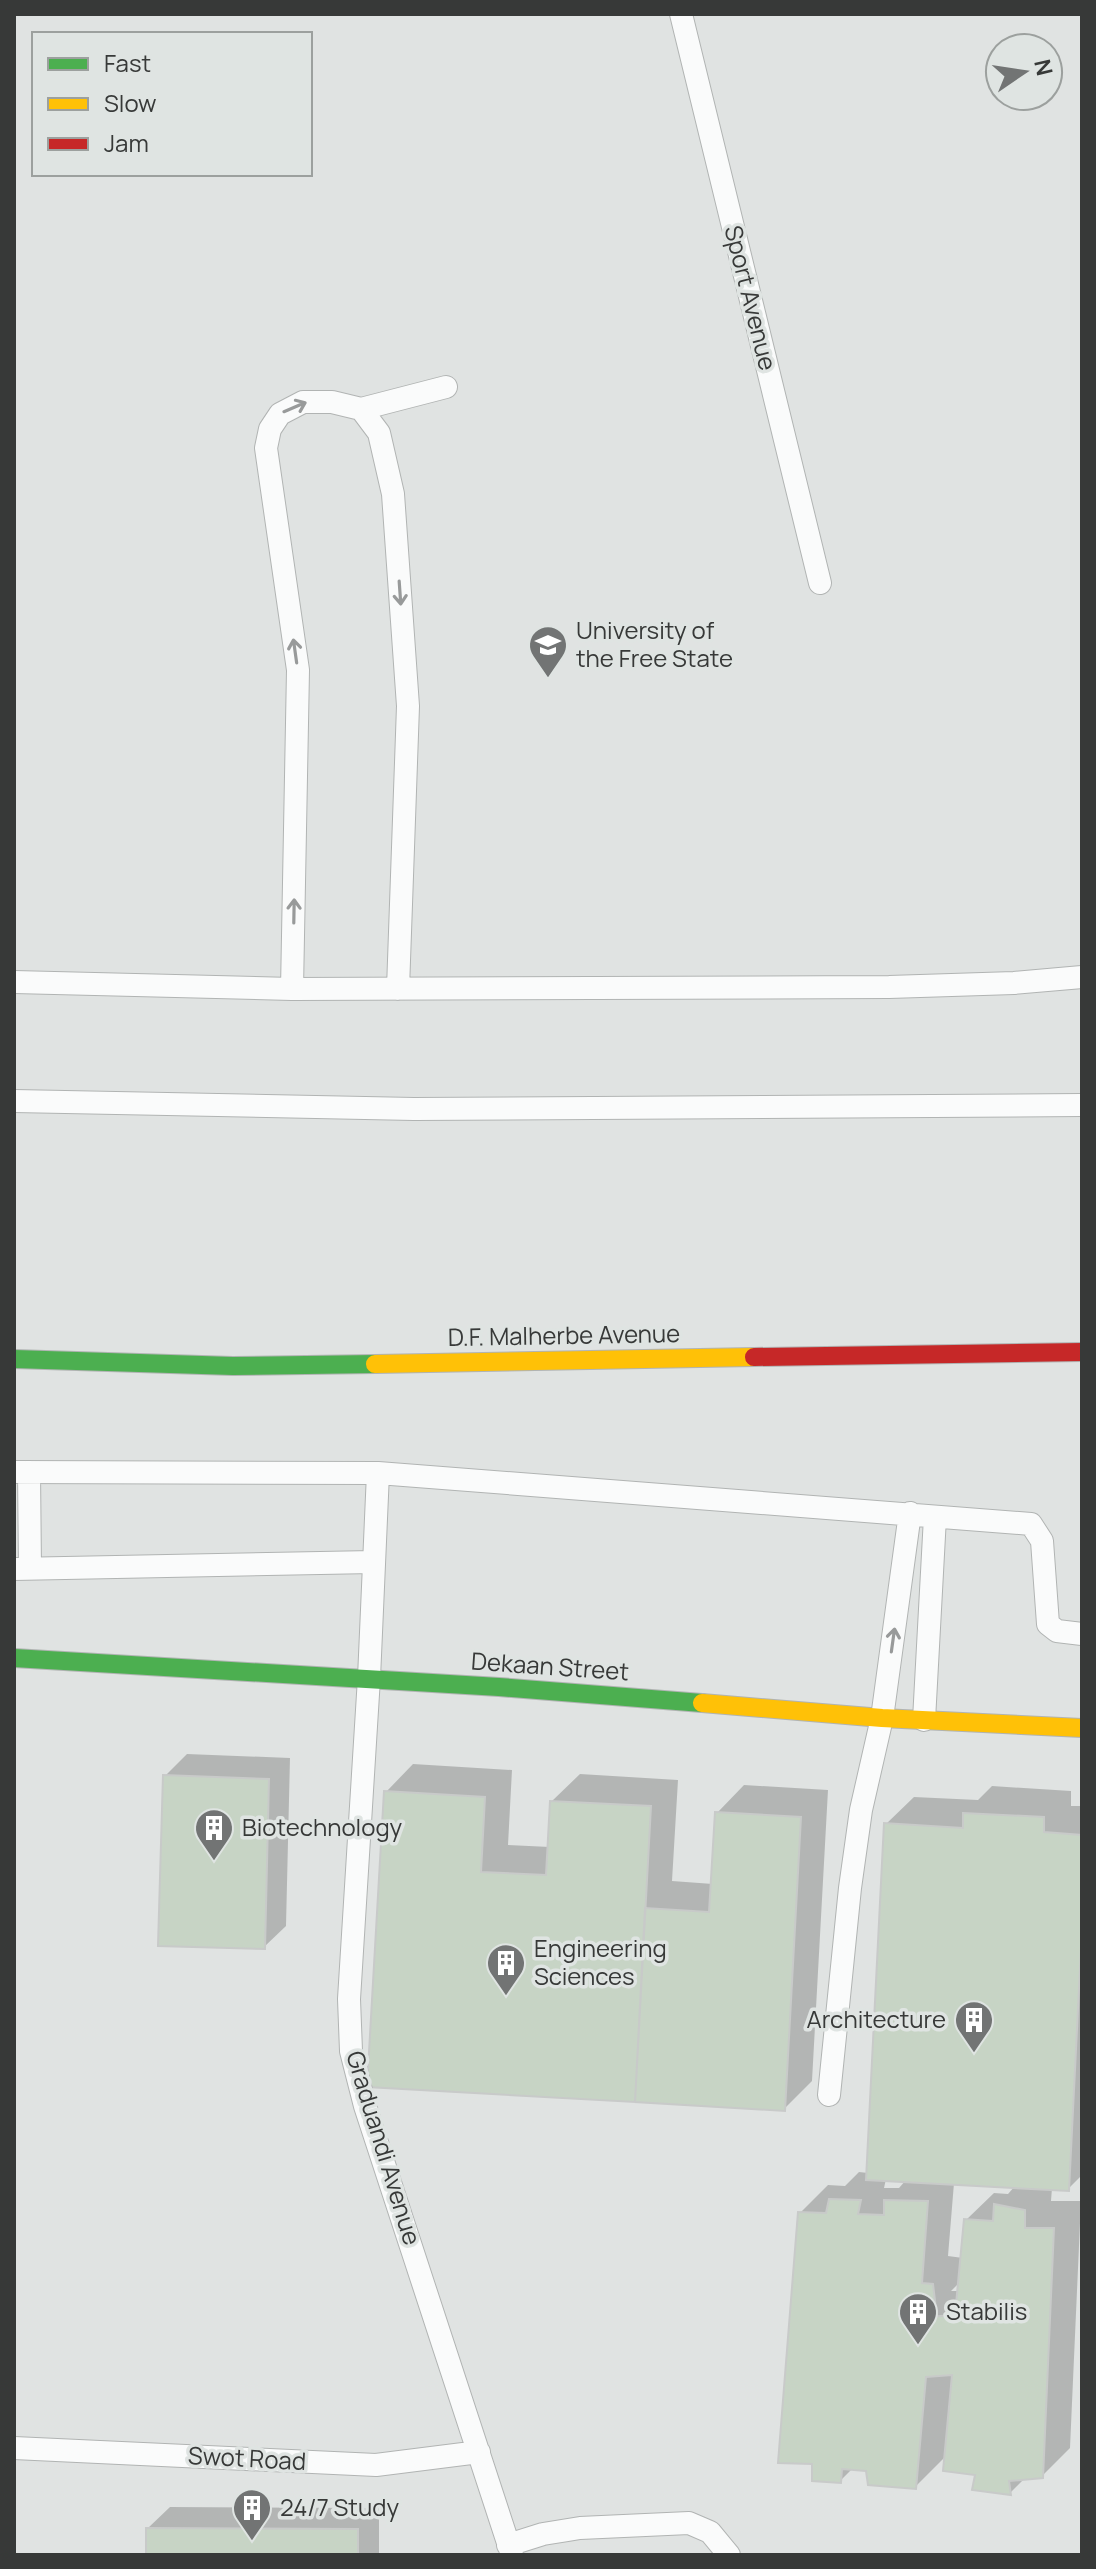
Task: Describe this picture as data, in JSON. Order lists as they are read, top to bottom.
{
  "streets": {
    "street": ["D.F. Malherbe Avenue", "Dekaan Street"],
    "lane": ["Sport Avenue", "Graduandi Avenue", "Swot Road"]
  },
  "crossings": [
    ["Dekaan Street", "Graduandi Avenue"],
    ["Graduandi Avenue", "Swot Road"]
  ],
  "places": {
    "school or university": ["University of the Free State"],
    "building": [
      "Biotechnology",
      "Engineering Sciences",
      "Architecture",
      "Stabilis",
      "24/7 Study"
    ]
  },
  "legend": ["Fast", "Slow", "Jam"],
  "north": "right"
}
